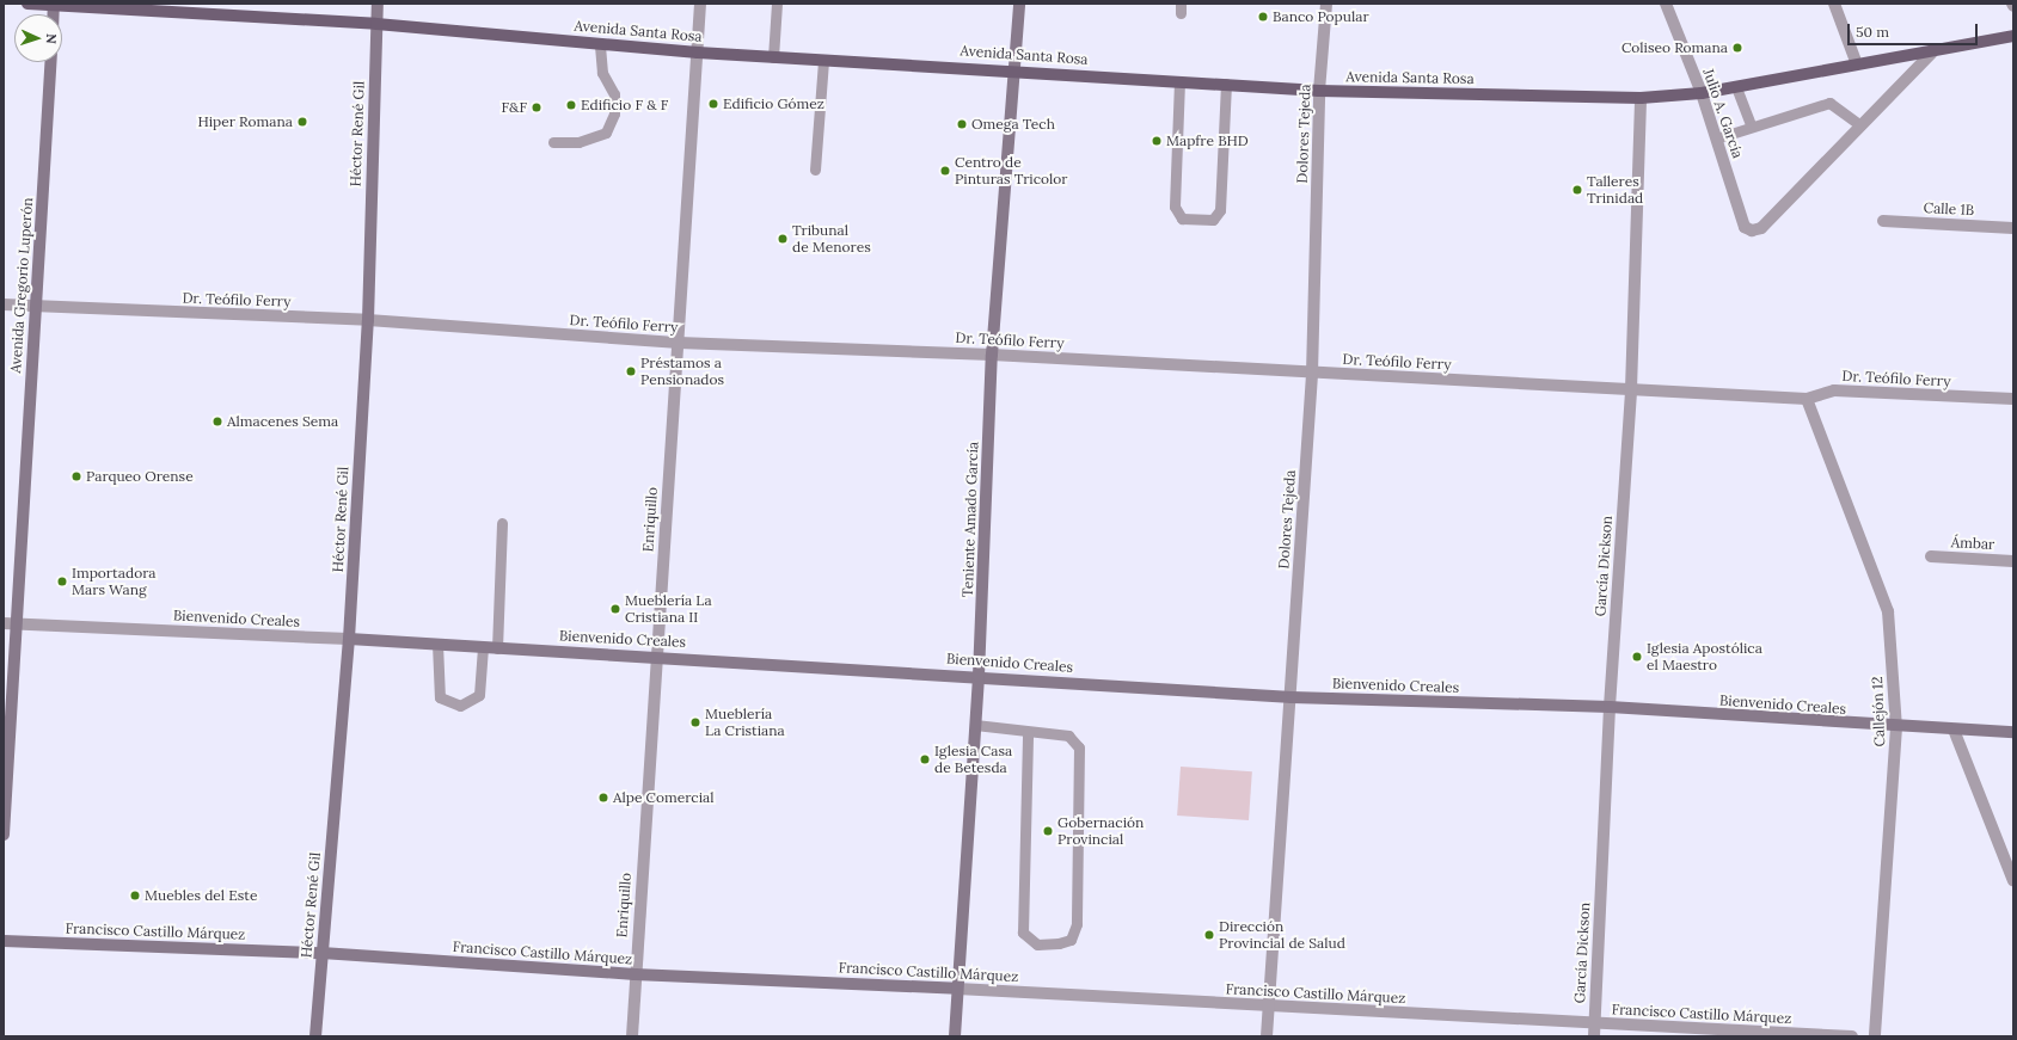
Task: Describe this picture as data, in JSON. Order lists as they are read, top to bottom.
{
  "streets": {
    "main road": [
      "Avenida Santa Rosa",
      "Héctor René Gil",
      "Avenida Gregorio Luperón",
      "Teniente Amado García",
      "Bienvenido Creales",
      "Francisco Castillo Márquez"
    ],
    "street": [
      "Julio A. García",
      "Dolores Tejeda",
      "Calle 1B",
      "Dr. Teófilo Ferry",
      "Enriquillo",
      "Ámbar",
      "García Dickson",
      "Callejón 12"
    ]
  },
  "crossings": [
    ["Avenida Santa Rosa", "Julio A. García"],
    ["Avenida Santa Rosa", "Héctor René Gil"],
    ["Avenida Santa Rosa", "Dolores Tejeda"],
    ["Avenida Santa Rosa", "Enriquillo"],
    ["Avenida Santa Rosa", "Teniente Amado García"],
    ["Avenida Santa Rosa", "García Dickson"],
    ["Héctor René Gil", "Dr. Teófilo Ferry"],
    ["Héctor René Gil", "Bienvenido Creales"],
    ["Héctor René Gil", "Francisco Castillo Márquez"],
    ["Dolores Tejeda", "Dr. Teófilo Ferry"],
    ["Dolores Tejeda", "Bienvenido Creales"],
    ["Dolores Tejeda", "Francisco Castillo Márquez"],
    ["Avenida Gregorio Luperón", "Dr. Teófilo Ferry"],
    ["Avenida Gregorio Luperón", "Bienvenido Creales"],
    ["Dr. Teófilo Ferry", "Enriquillo"],
    ["Dr. Teófilo Ferry", "Teniente Amado García"],
    ["Dr. Teófilo Ferry", "García Dickson"],
    ["Dr. Teófilo Ferry", "Callejón 12"],
    ["Enriquillo", "Bienvenido Creales"],
    ["Enriquillo", "Francisco Castillo Márquez"],
    ["Teniente Amado García", "Bienvenido Creales"],
    ["Teniente Amado García", "Francisco Castillo Márquez"],
    ["García Dickson", "Bienvenido Creales"],
    ["García Dickson", "Francisco Castillo Márquez"],
    ["Bienvenido Creales", "Callejón 12"]
  ],
  "places": [
    "Banco Popular",
    "Coliseo Romana",
    "Edificio Gómez",
    "Edificio F & F",
    "F&F",
    "Hiper Romana",
    "Omega Tech",
    "Mapfre BHD",
    "Centro de Pinturas Tricolor",
    "Talleres Trinidad",
    "Tribunal de Menores",
    "Préstamos a Pensionados",
    "Almacenes Sema",
    "Parqueo Orense",
    "Importadora Mars Wang",
    "Mueblería La Cristiana II",
    "Iglesia Apostólica el Maestro",
    "Mueblería La Cristiana",
    "Iglesia Casa de Betesda",
    "Alpe Comercial",
    "Gobernación Provincial",
    "Muebles del Este",
    "Dirección Provincial de Salud"
  ],
  "scale_bar": "50 m",
  "north": "right"
}
